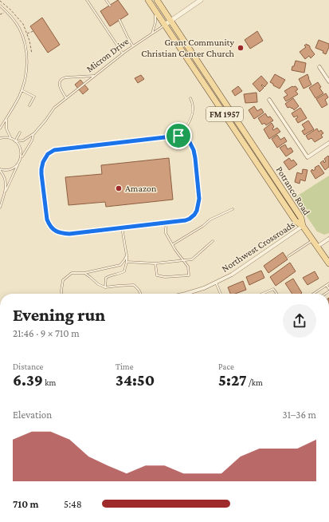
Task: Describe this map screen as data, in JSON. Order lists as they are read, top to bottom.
{
  "streets": {
    "main road": ["FM 1957", "Potranco Road"],
    "street": ["Micron Drive", "Northwest Crossroads"]
  },
  "crossings": [
    ["Micron Drive", "Potranco Road"],
    ["FM 1957", "Potranco Road"],
    ["FM 1957", "Northwest Crossroads"],
    ["Potranco Road", "Northwest Crossroads"]
  ],
  "places": ["Grant Community Christian Center Church", "Amazon"],
  "page": {
    "heading": ["Evening run", "21:46 · 9 × 710 m"],
    "stats": [
      ["Distance", "6.39 km"],
      ["Time", "34:50"],
      ["Pace", "5:27 /km"]
    ],
    "chart": ["Elevation", "31–36 m"],
    "list": [
      {
        "name": "710 m",
        "note": "5:48"
      }
    ]
  }
}
